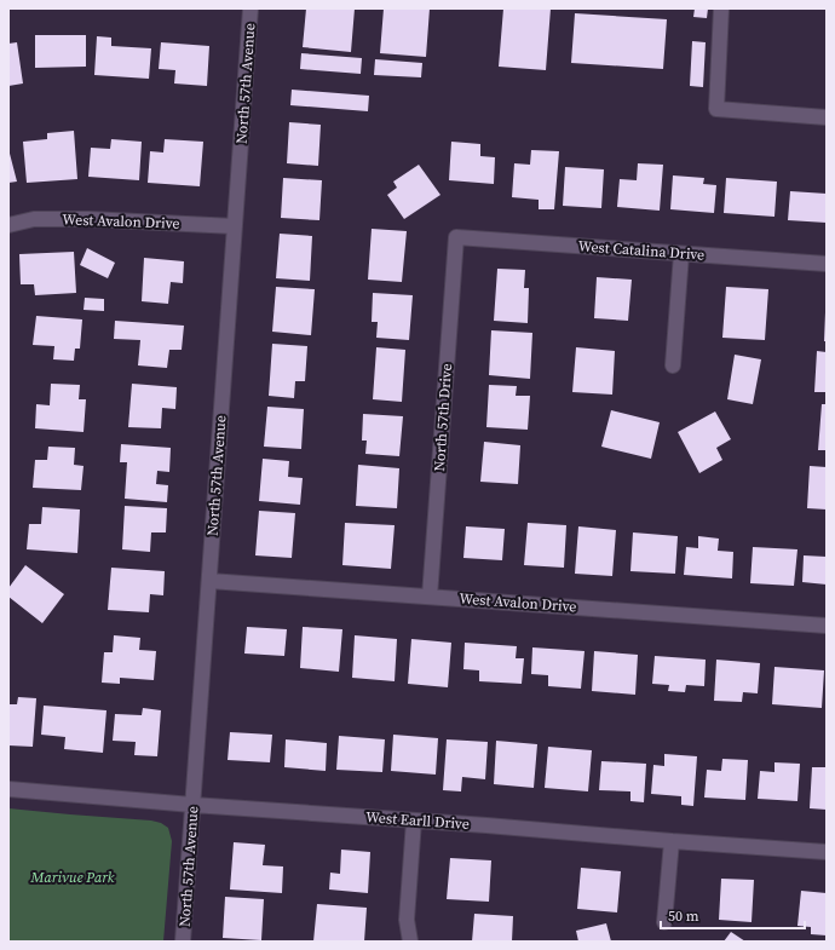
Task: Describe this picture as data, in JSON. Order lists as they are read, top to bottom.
{
  "streets": {
    "street": [
      "North 57th Avenue",
      "West Avalon Drive",
      "West Catalina Drive",
      "North 57th Drive",
      "West Earll Drive"
    ]
  },
  "crossings": [
    ["North 57th Avenue", "West Avalon Drive"],
    ["North 57th Avenue", "West Earll Drive"],
    ["West Avalon Drive", "North 57th Drive"],
    ["West Catalina Drive", "North 57th Drive"]
  ],
  "parks": ["Marivue Park"],
  "scale_bar": "50 m"
}
